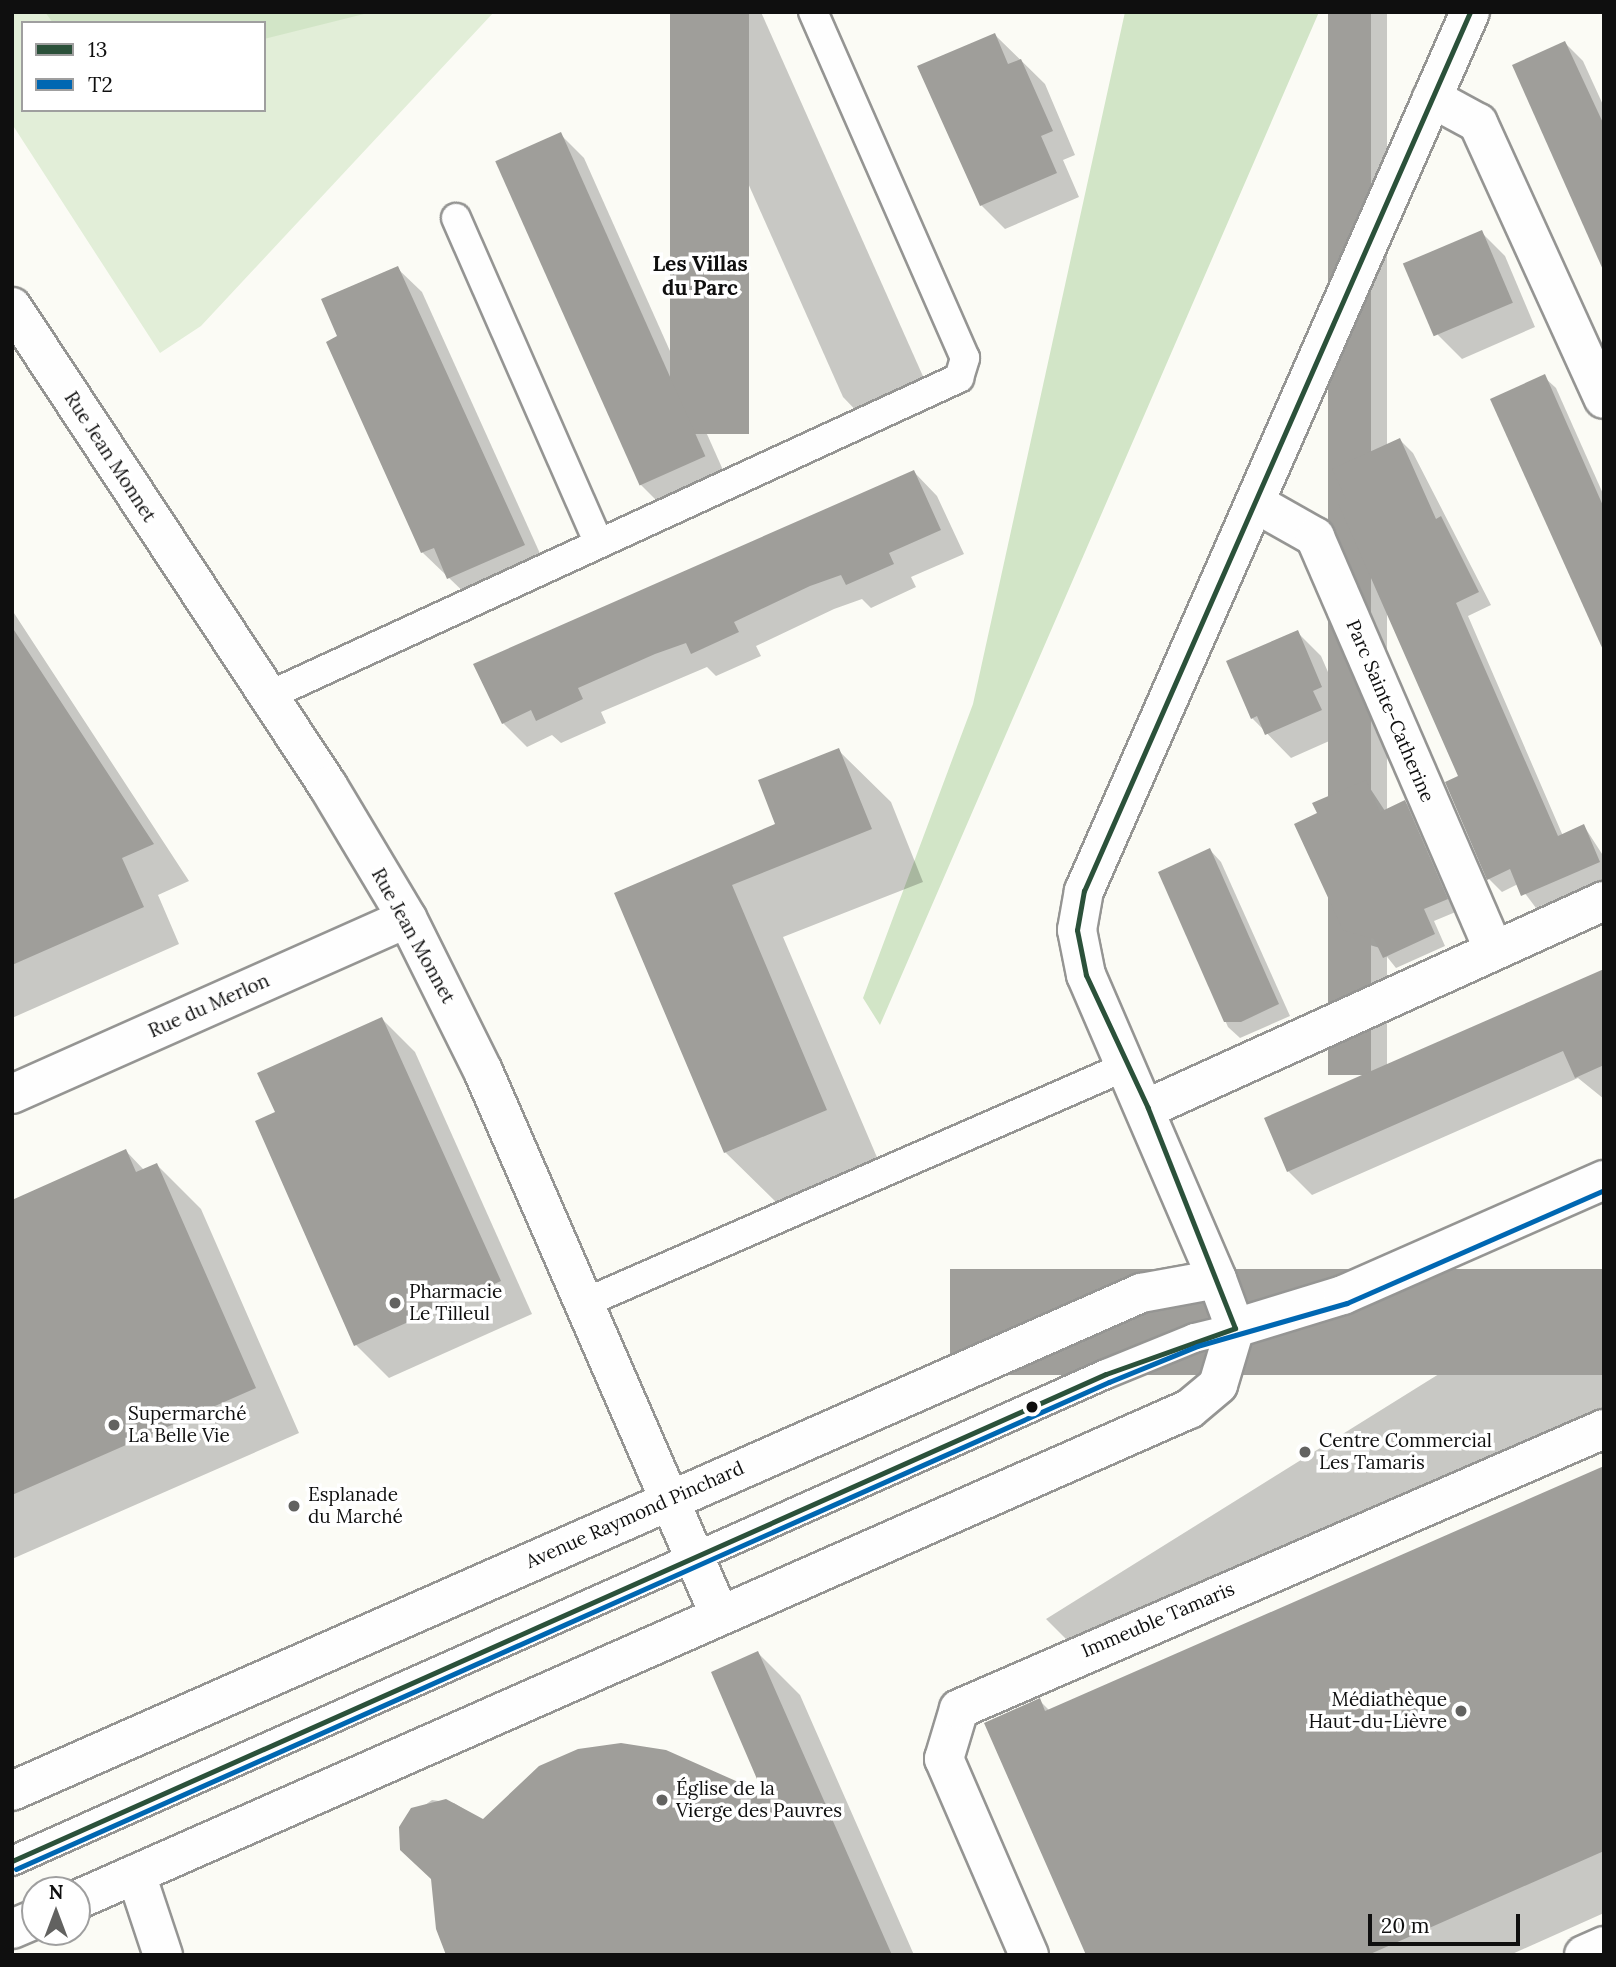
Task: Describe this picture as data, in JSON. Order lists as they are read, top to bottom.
{
  "streets": {
    "street": [
      "Rue Jean Monnet",
      "Parc Sainte-Catherine",
      "Rue du Merlon",
      "Avenue Raymond Pinchard",
      "Immeuble Tamaris"
    ]
  },
  "crossings": [
    ["Rue Jean Monnet", "Rue du Merlon"],
    ["Rue Jean Monnet", "Avenue Raymond Pinchard"]
  ],
  "districts": ["Les Villas du Parc"],
  "places": [
    "Pharmacie Le Tilleul",
    "Supermarché La Belle Vie",
    "Centre Commercial Les Tamaris",
    "Esplanade du Marché",
    "Médiathèque Haut-du-Lièvre",
    "Église de la Vierge des Pauvres"
  ],
  "lines": ["transit line 13", "transit line T2"],
  "legend": ["13", "T2"],
  "scale_bar": "20 m",
  "north": "top"
}
